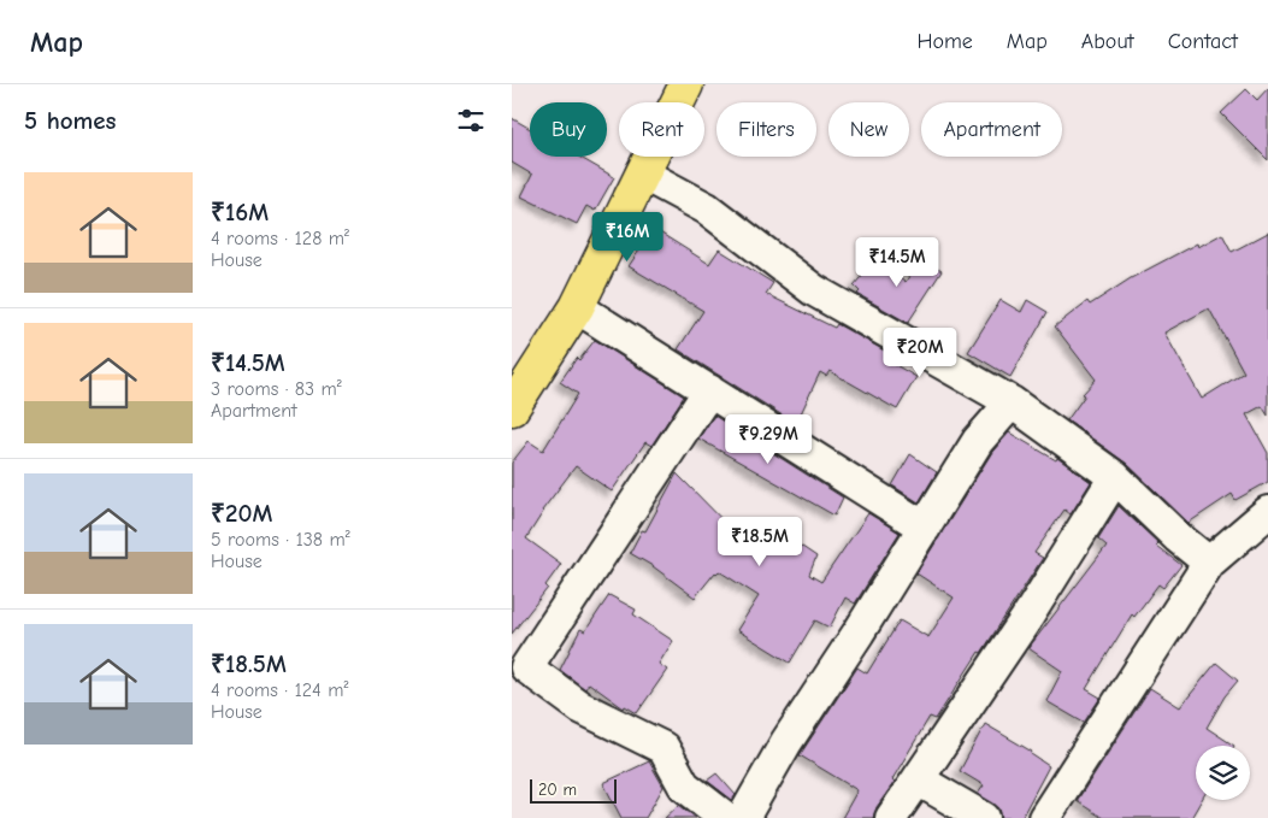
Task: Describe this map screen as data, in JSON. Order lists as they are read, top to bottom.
{
  "scale_bar": "20 m",
  "page": {
    "header": "Map",
    "nav": [
      "Home",
      "Map",
      "About",
      "Contact"
    ],
    "heading": "5 homes",
    "chip": [
      "Buy",
      "Rent",
      "Filters",
      "New",
      "Apartment"
    ],
    "list": [
      {
        "name": "₹16M",
        "note": "4 rooms · 128 m² · House"
      },
      {
        "name": "₹14.5M",
        "note": "3 rooms · 83 m² · Apartment"
      },
      {
        "name": "₹20M",
        "note": "5 rooms · 138 m² · House"
      },
      {
        "name": "₹18.5M",
        "note": "4 rooms · 124 m² · House"
      }
    ],
    "price": [
      "₹16M",
      "₹14.5M",
      "₹20M",
      "₹9.29M",
      "₹18.5M"
    ],
    "scale": "20 m"
  }
}
